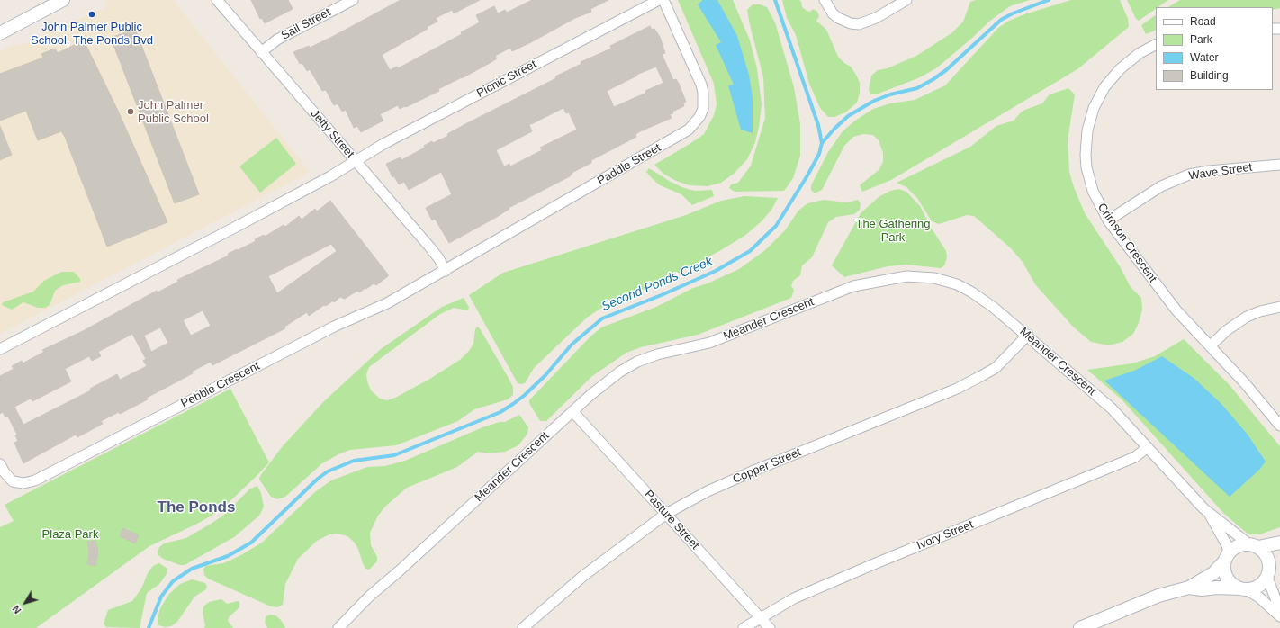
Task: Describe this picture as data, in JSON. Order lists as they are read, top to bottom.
{
  "streets": {
    "street": [
      "Sail Street",
      "Picnic Street",
      "Jetty Street",
      "Paddle Street",
      "Wave Street",
      "Crimson Crescent",
      "Meander Crescent",
      "Pebble Crescent",
      "Copper Street",
      "Pasture Street",
      "Ivory Street"
    ]
  },
  "crossings": [
    ["Sail Street", "Jetty Street"],
    ["Picnic Street", "Jetty Street"],
    ["Jetty Street", "Paddle Street"],
    ["Jetty Street", "Pebble Crescent"],
    ["Paddle Street", "Pebble Crescent"],
    ["Wave Street", "Crimson Crescent"],
    ["Meander Crescent", "Copper Street"],
    ["Meander Crescent", "Pasture Street"],
    ["Meander Crescent", "Ivory Street"],
    ["Copper Street", "Pasture Street"],
    ["Pasture Street", "Ivory Street"]
  ],
  "districts": ["The Ponds"],
  "water": ["Second Ponds Creek"],
  "parks": ["The Gathering Park", "Plaza Park"],
  "places": ["John Palmer Public School, The Ponds Bvd", "John Palmer Public School"],
  "legend": [
    "Road",
    "Park",
    "Water",
    "Building"
  ],
  "north": "bottom left"
}
